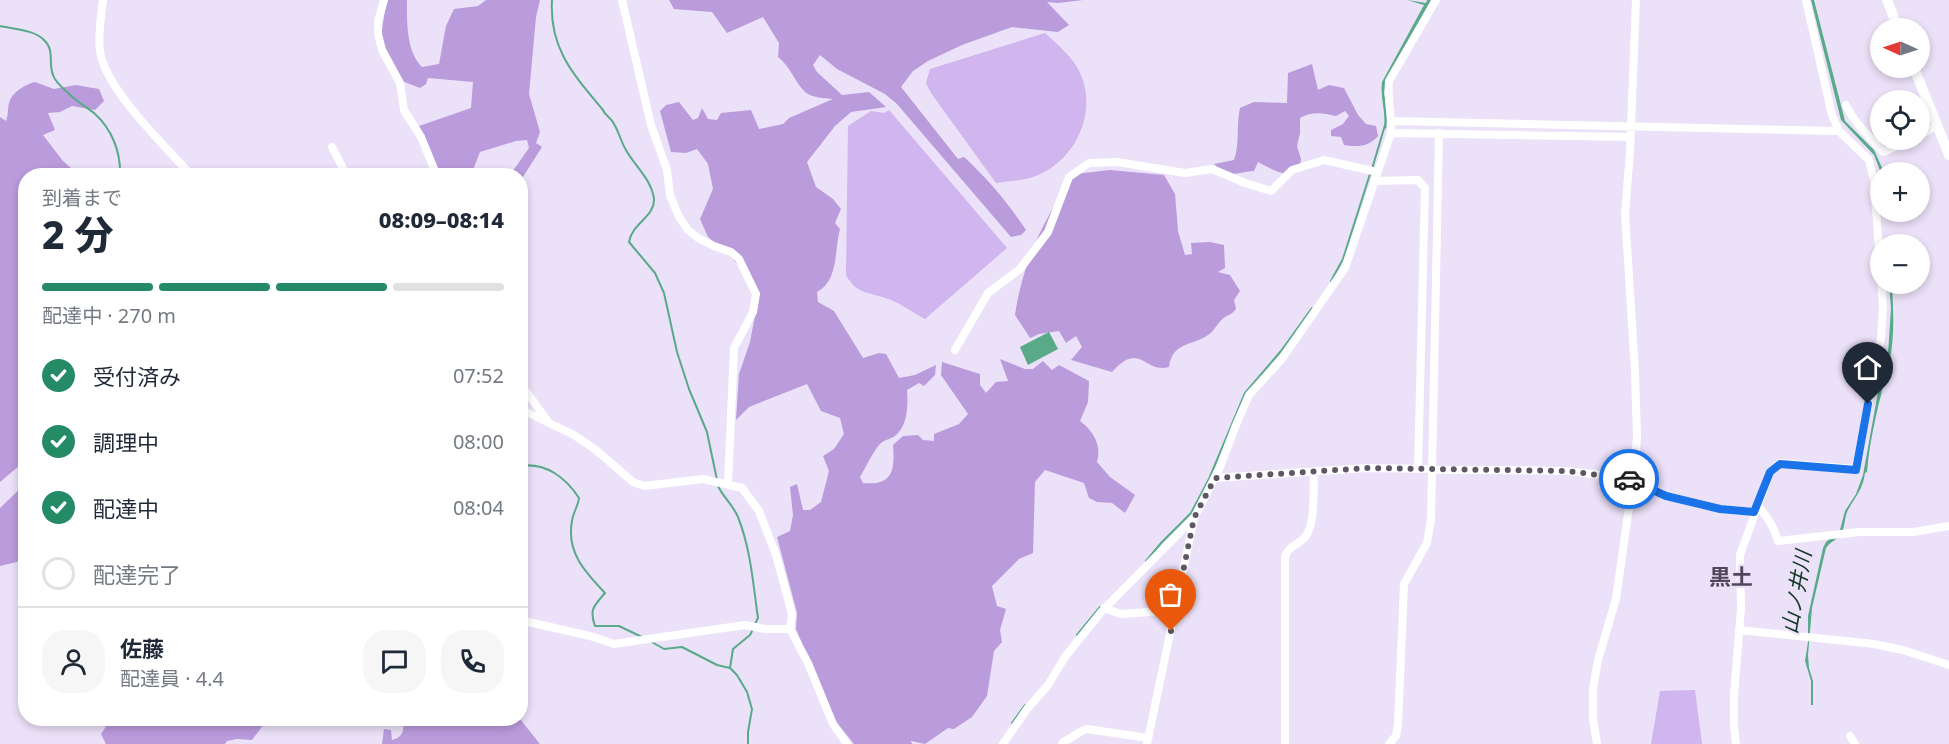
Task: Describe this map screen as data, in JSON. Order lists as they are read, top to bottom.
{
  "districts": ["黒土"],
  "water": ["山ノ井川"],
  "north": "left",
  "page": {
    "map_buttons": ["+", "−"],
    "heading": ["2 分", "到着まで", "08:09–08:14"],
    "panel": ["佐藤", "配達員 · 4.4"],
    "bar": "配達中 · 270 m",
    "list": [
      ["受付済み", "07:52"],
      ["調理中", "08:00"],
      ["配達中", "08:04"],
      "配達完了"
    ]
  }
}
